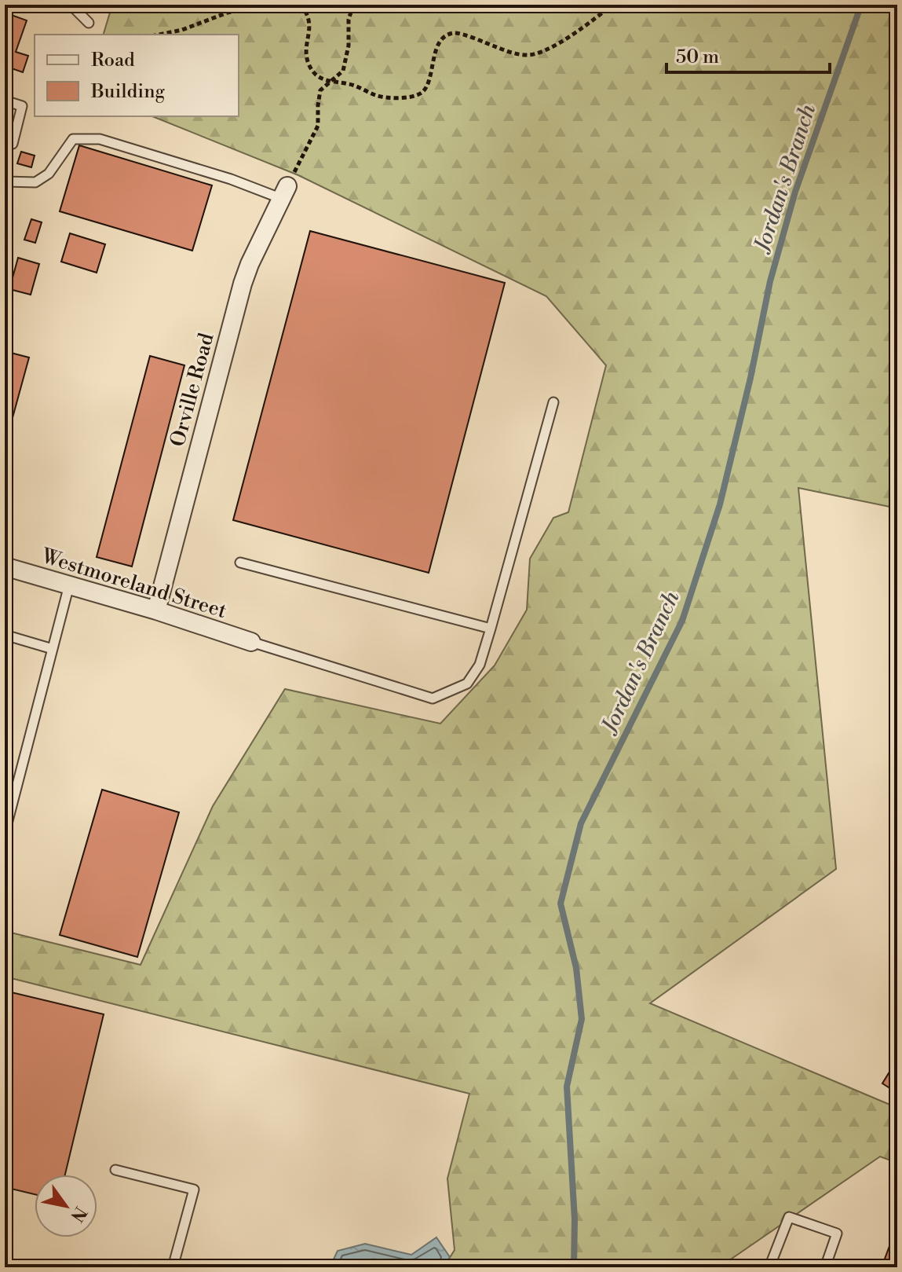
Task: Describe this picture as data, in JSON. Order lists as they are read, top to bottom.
{
  "streets": {
    "street": ["Orville Road", "Westmoreland Street"]
  },
  "crossings": [
    ["Orville Road", "Westmoreland Street"]
  ],
  "water": ["Jordan's Branch"],
  "legend": ["Road", "Building"],
  "scale_bar": "50 m",
  "north": "bottom right"
}
